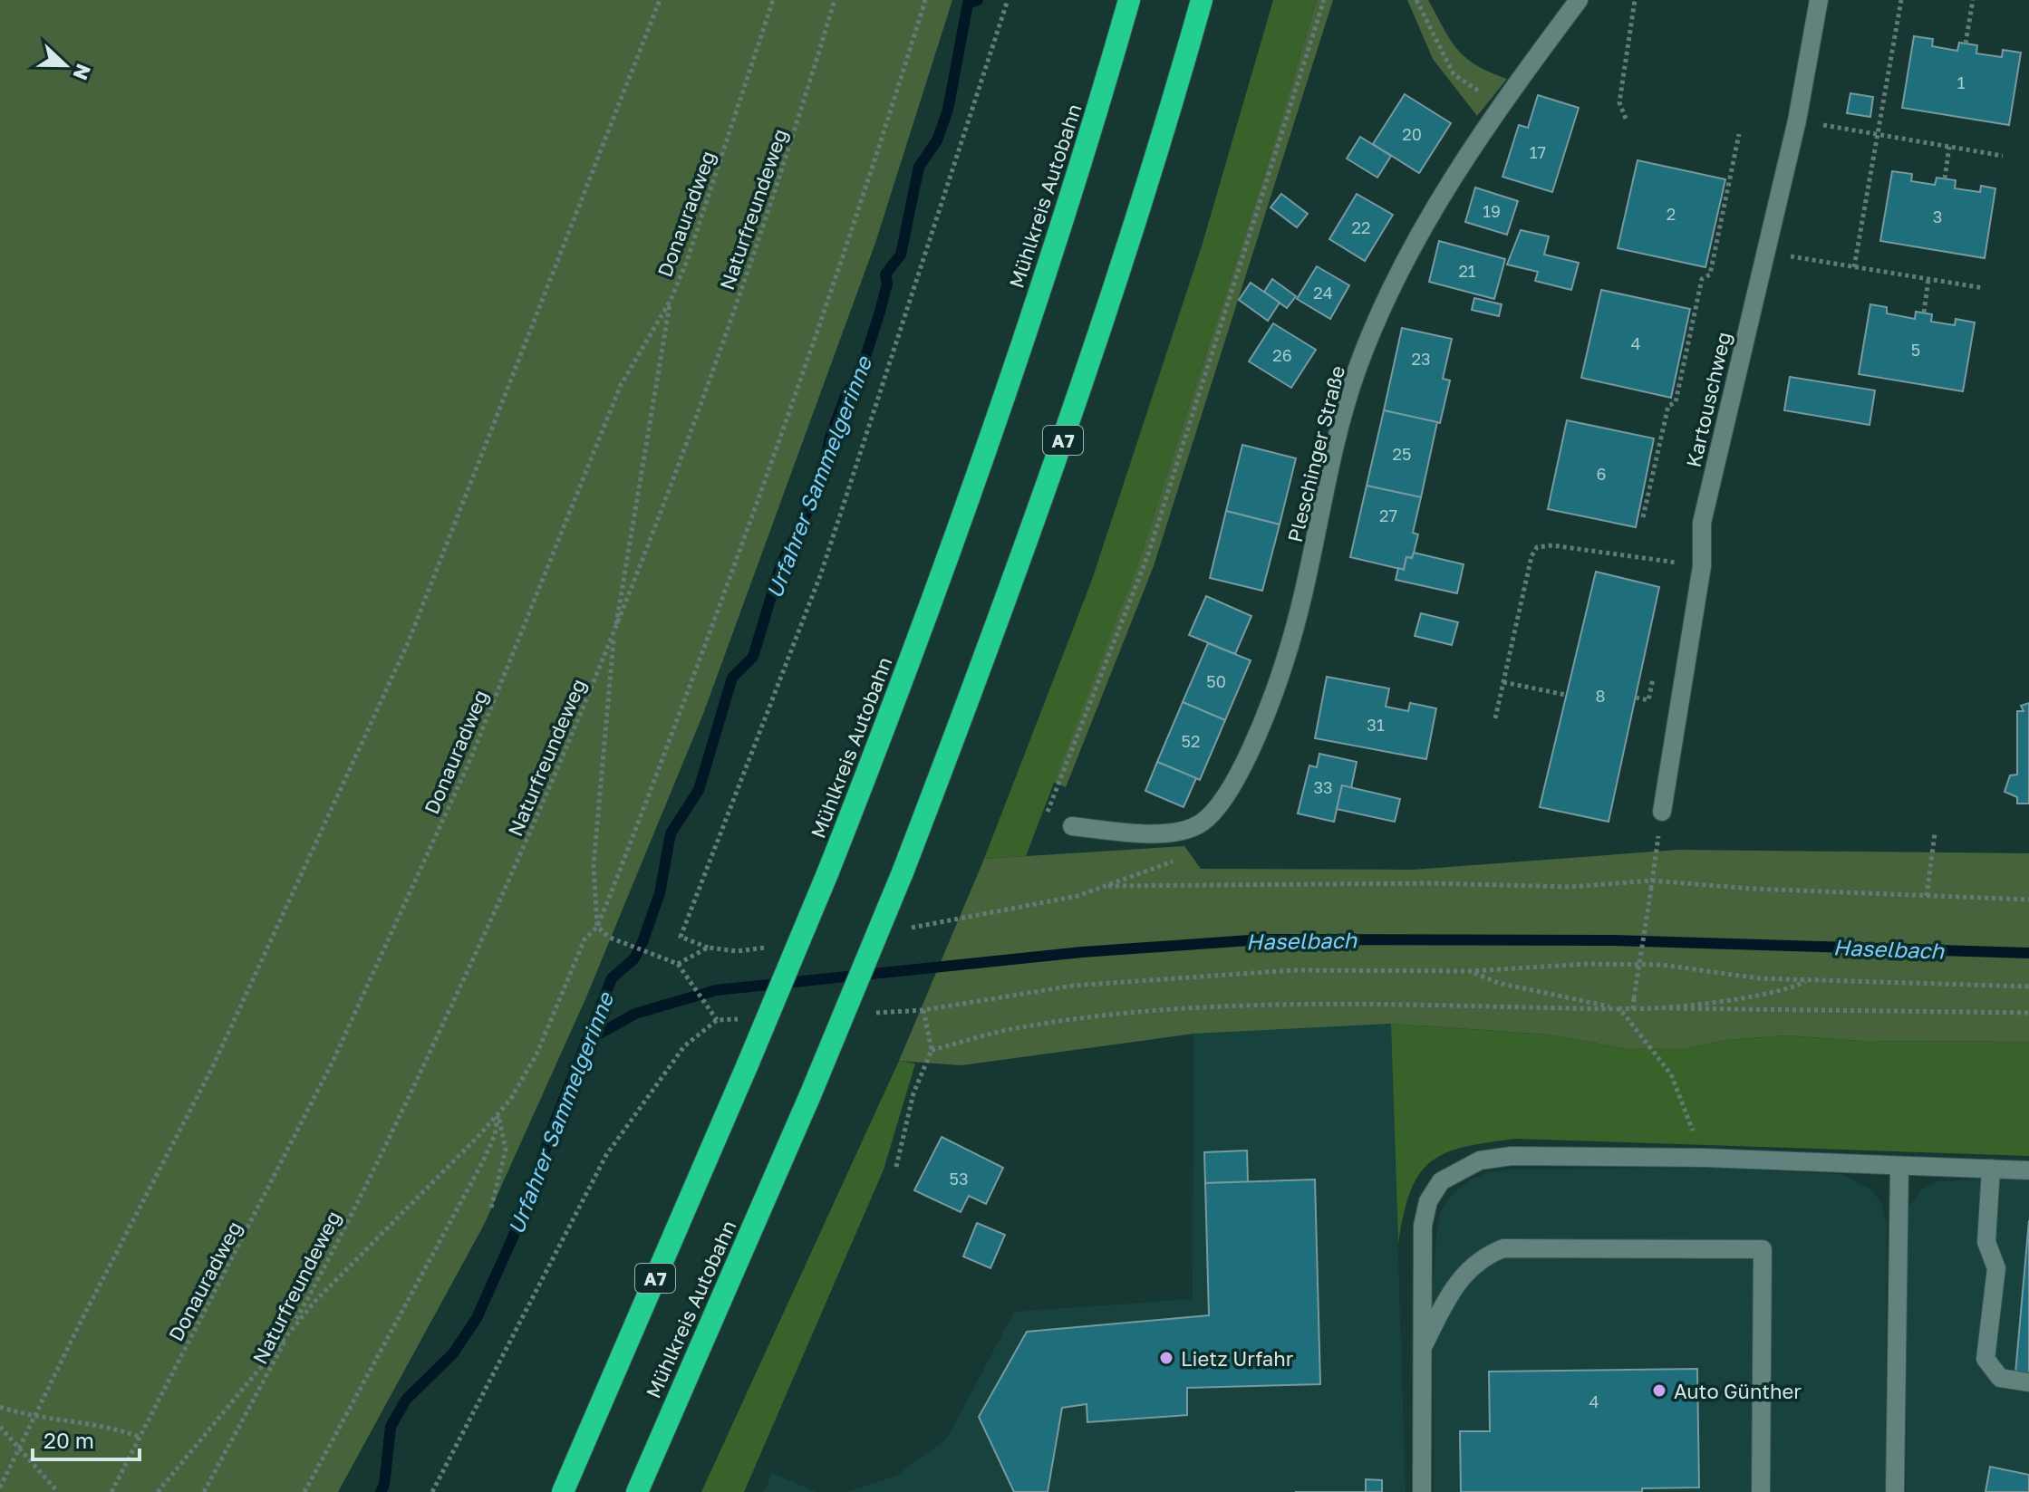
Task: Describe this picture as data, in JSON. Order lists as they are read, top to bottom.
{
  "streets": {
    "highway": ["Mühlkreis Autobahn", "A7"],
    "street": ["Kartouschweg", "Pleschinger Straße"],
    "path": ["Naturfreundeweg", "Donauradweg"]
  },
  "water": ["Urfahrer Sammelgerinne", "Haselbach"],
  "places": ["Lietz Urfahr", "Auto Günther"],
  "house_numbers": [
    "1",
    "20",
    "17",
    "19",
    "2",
    "3",
    "22",
    "21",
    "24",
    "4",
    "5",
    "26",
    "23",
    "25",
    "6",
    "27",
    "50",
    "8",
    "31",
    "52",
    "33",
    "53",
    "4"
  ],
  "scale_bar": "20 m",
  "north": "right"
}
